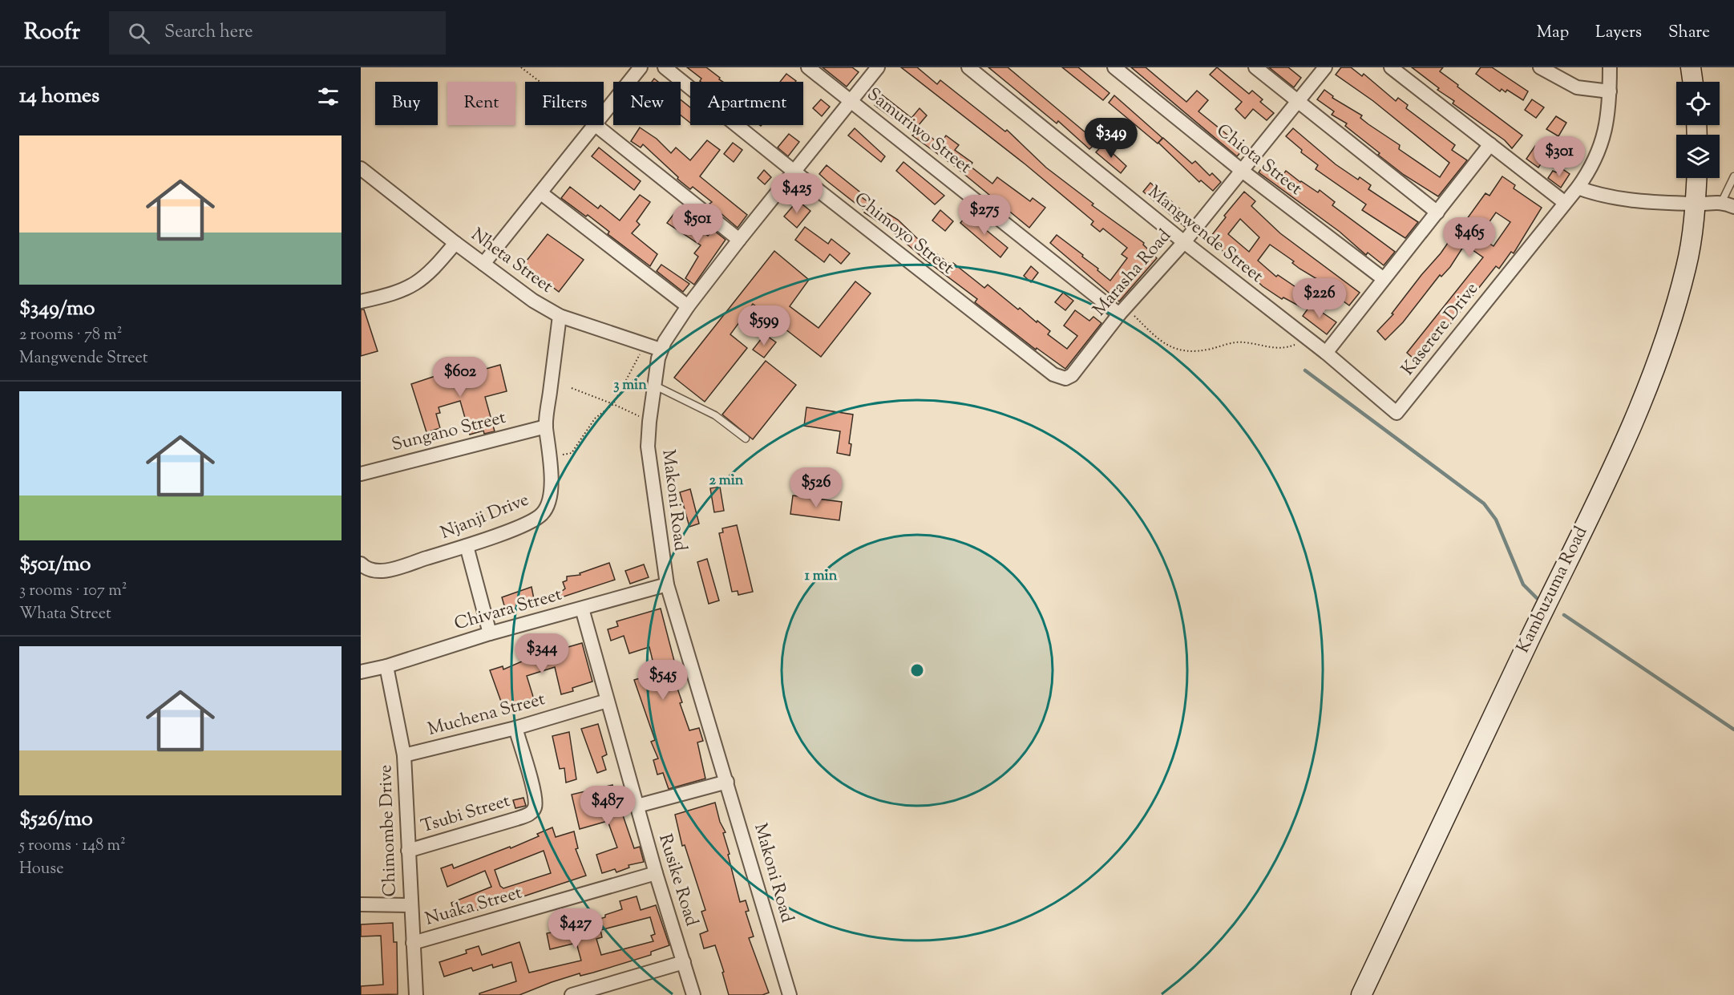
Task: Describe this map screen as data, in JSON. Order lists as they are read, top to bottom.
{
  "streets": {
    "main road": ["Kambuzuma Road"],
    "street": [
      "Samuriwo Street",
      "Chiota Street",
      "Chimoyo Street",
      "Mangwende Street",
      "Nheta Street",
      "Marasha Road",
      "Kaserere Drive",
      "Sungano Street",
      "Makoni Road",
      "Njanji Drive",
      "Chivara Street",
      "Muchena Street",
      "Tsubi Street",
      "Chimombe Drive",
      "Rusike Road",
      "Nuaka Street"
    ]
  },
  "crossings": [
    ["Samuriwo Street", "Marasha Road"],
    ["Samuriwo Street", "Makoni Road"],
    ["Chiota Street", "Marasha Road"],
    ["Chimoyo Street", "Marasha Road"],
    ["Chimoyo Street", "Makoni Road"],
    ["Mangwende Street", "Marasha Road"],
    ["Mangwende Street", "Kaserere Drive"],
    ["Nheta Street", "Makoni Road"],
    ["Nheta Street", "Njanji Drive"],
    ["Sungano Street", "Njanji Drive"],
    ["Makoni Road", "Chivara Street"],
    ["Chivara Street", "Chimombe Drive"],
    ["Chivara Street", "Rusike Road"],
    ["Muchena Street", "Tsubi Street"],
    ["Muchena Street", "Chimombe Drive"],
    ["Muchena Street", "Rusike Road"],
    ["Tsubi Street", "Chimombe Drive"],
    ["Chimombe Drive", "Nuaka Street"],
    ["Rusike Road", "Nuaka Street"]
  ],
  "page": {
    "header": "Roofr",
    "search": "Search here",
    "nav": ["Map", "Layers", "Share"],
    "heading": "14 homes",
    "chip": [
      "Buy",
      "Rent",
      "Filters",
      "New",
      "Apartment"
    ],
    "price": [
      "$349",
      "$301",
      "$425",
      "$275",
      "$501",
      "$465",
      "$226",
      "$599",
      "$602",
      "$526",
      "$344",
      "$545",
      "$487",
      "$427"
    ],
    "list": [
      {
        "name": "$349/mo",
        "note": "2 rooms · 78 m² · Mangwende Street"
      },
      {
        "name": "$501/mo",
        "note": "3 rooms · 107 m² · Whata Street"
      },
      {
        "name": "$526/mo",
        "note": "5 rooms · 148 m² · House"
      }
    ]
  },
  "rings": ["3 min", "2 min", "1 min"]
}
